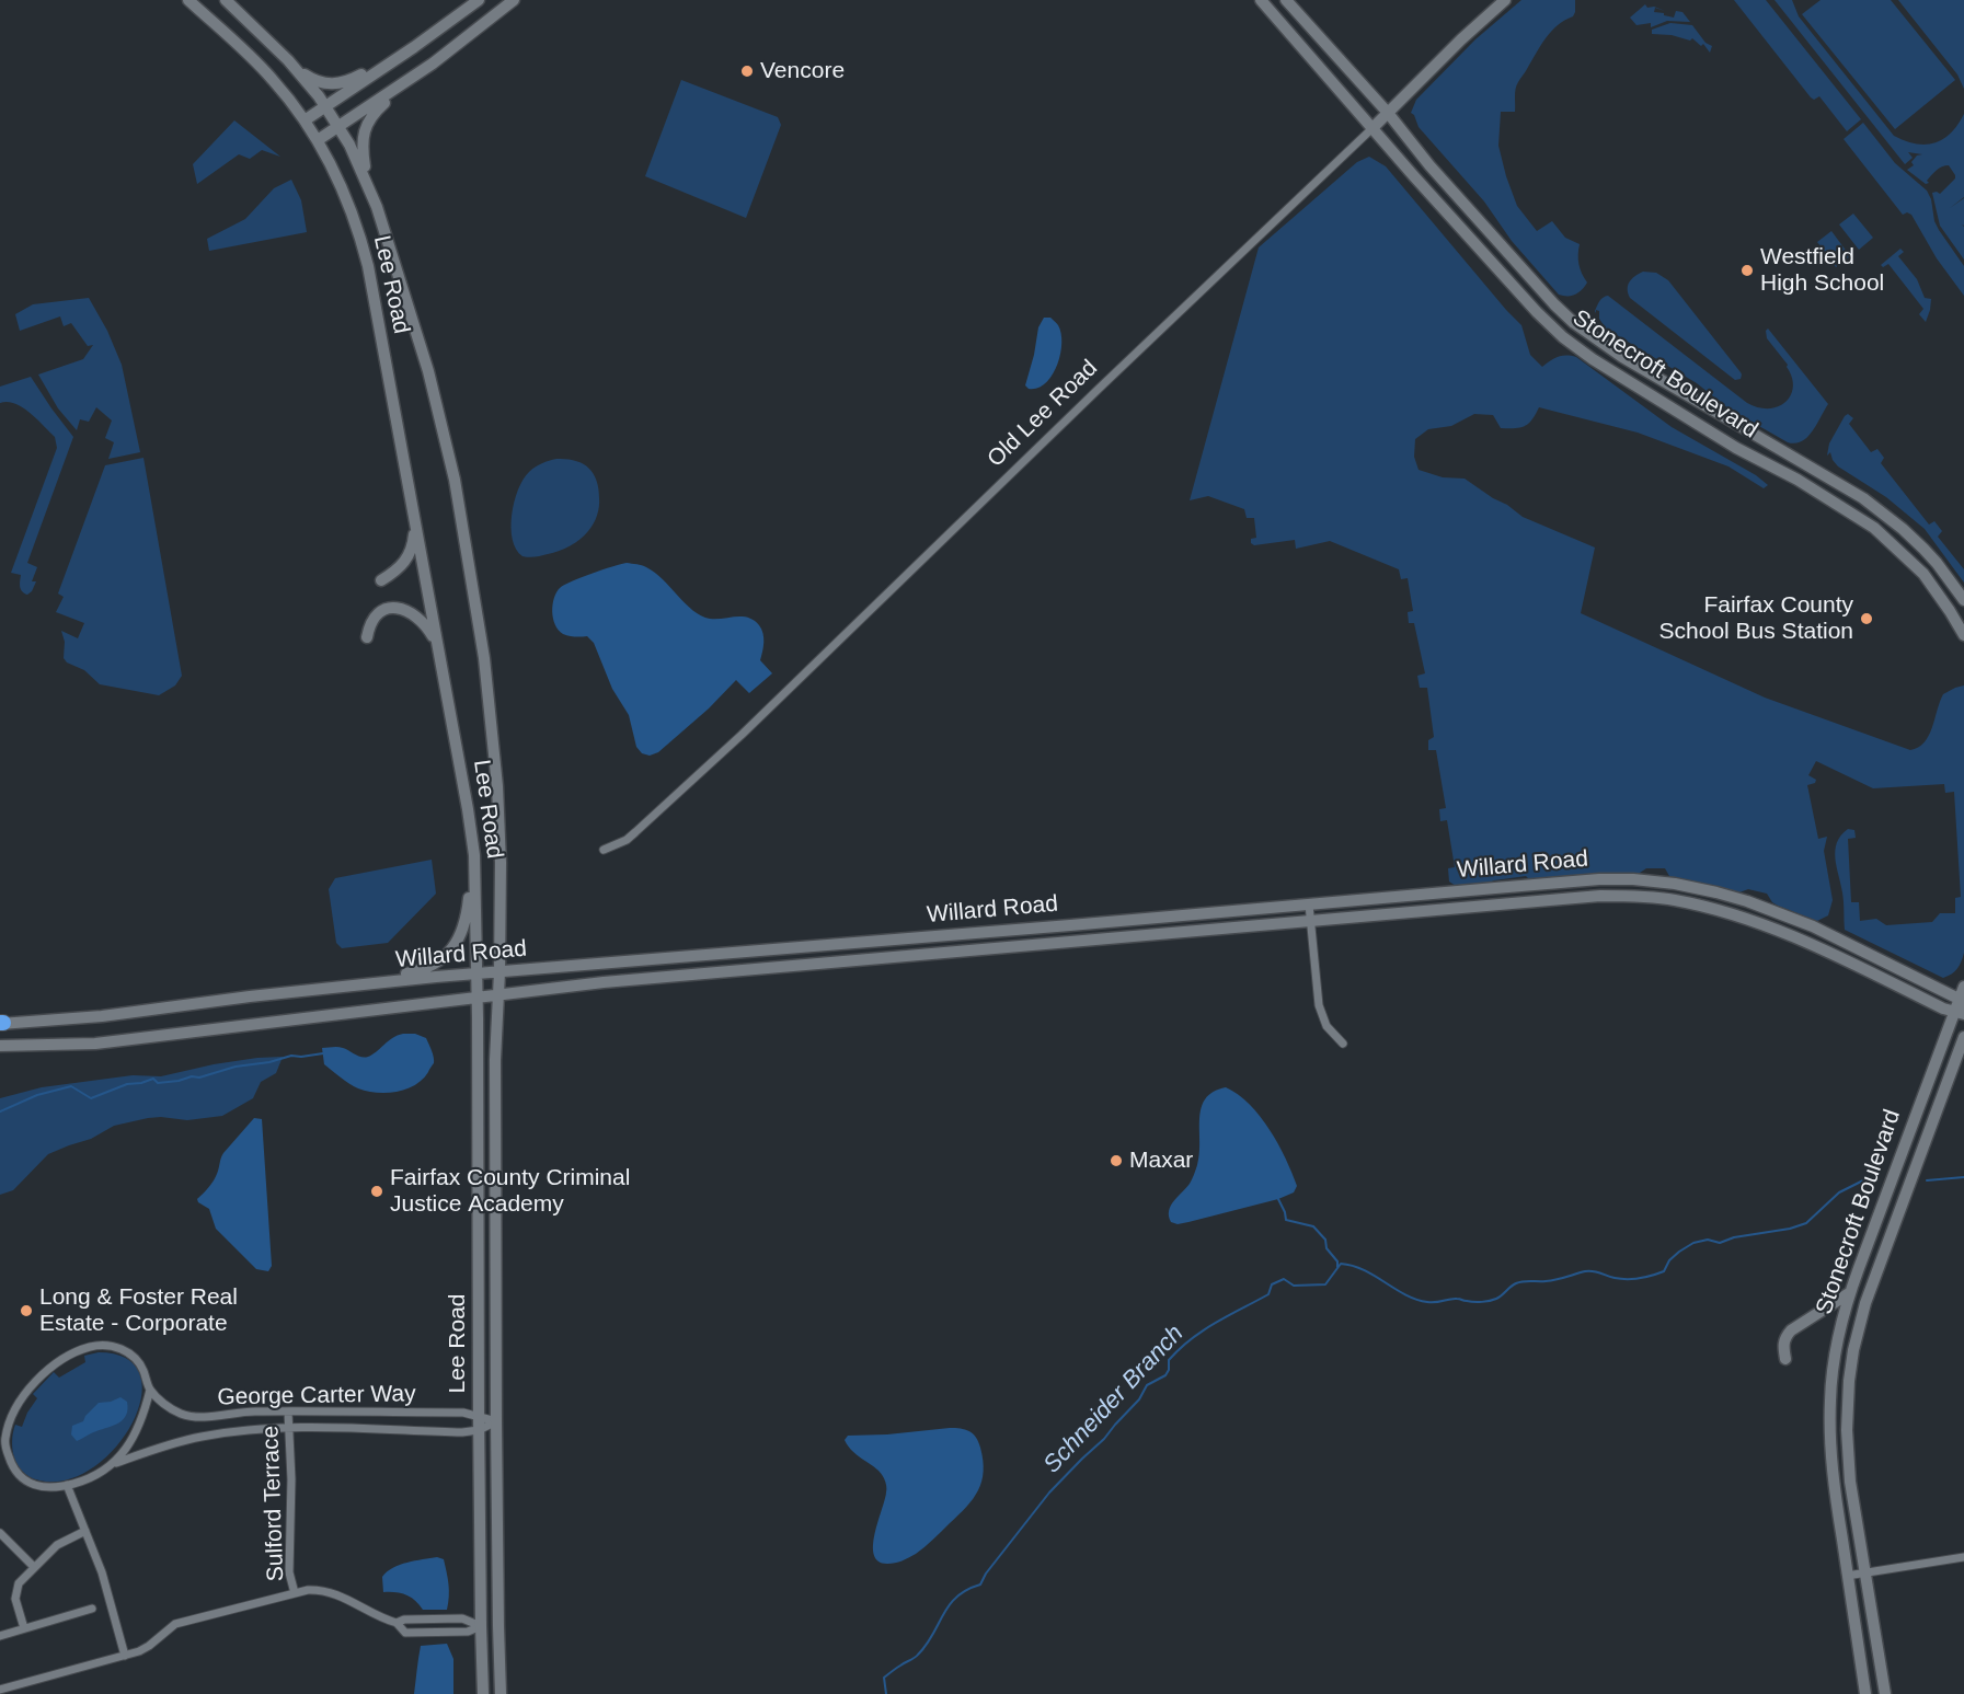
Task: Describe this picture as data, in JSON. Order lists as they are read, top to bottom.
{
  "streets": {
    "main road": [
      "Lee Road",
      "Stonecroft Boulevard",
      "Old Lee Road",
      "Willard Road"
    ],
    "street": ["George Carter Way", "Sulford Terrace"]
  },
  "crossings": [
    ["Lee Road", "Willard Road"],
    ["Lee Road", "George Carter Way"],
    ["Stonecroft Boulevard", "Old Lee Road"],
    ["Stonecroft Boulevard", "Willard Road"],
    ["George Carter Way", "Sulford Terrace"]
  ],
  "water": ["Schneider Branch"],
  "places": [
    "Vencore",
    "Westfield High School",
    "Fairfax County School Bus Station",
    "Maxar",
    "Fairfax County Criminal Justice Academy",
    "Long & Foster Real Estate - Corporate"
  ]
}
